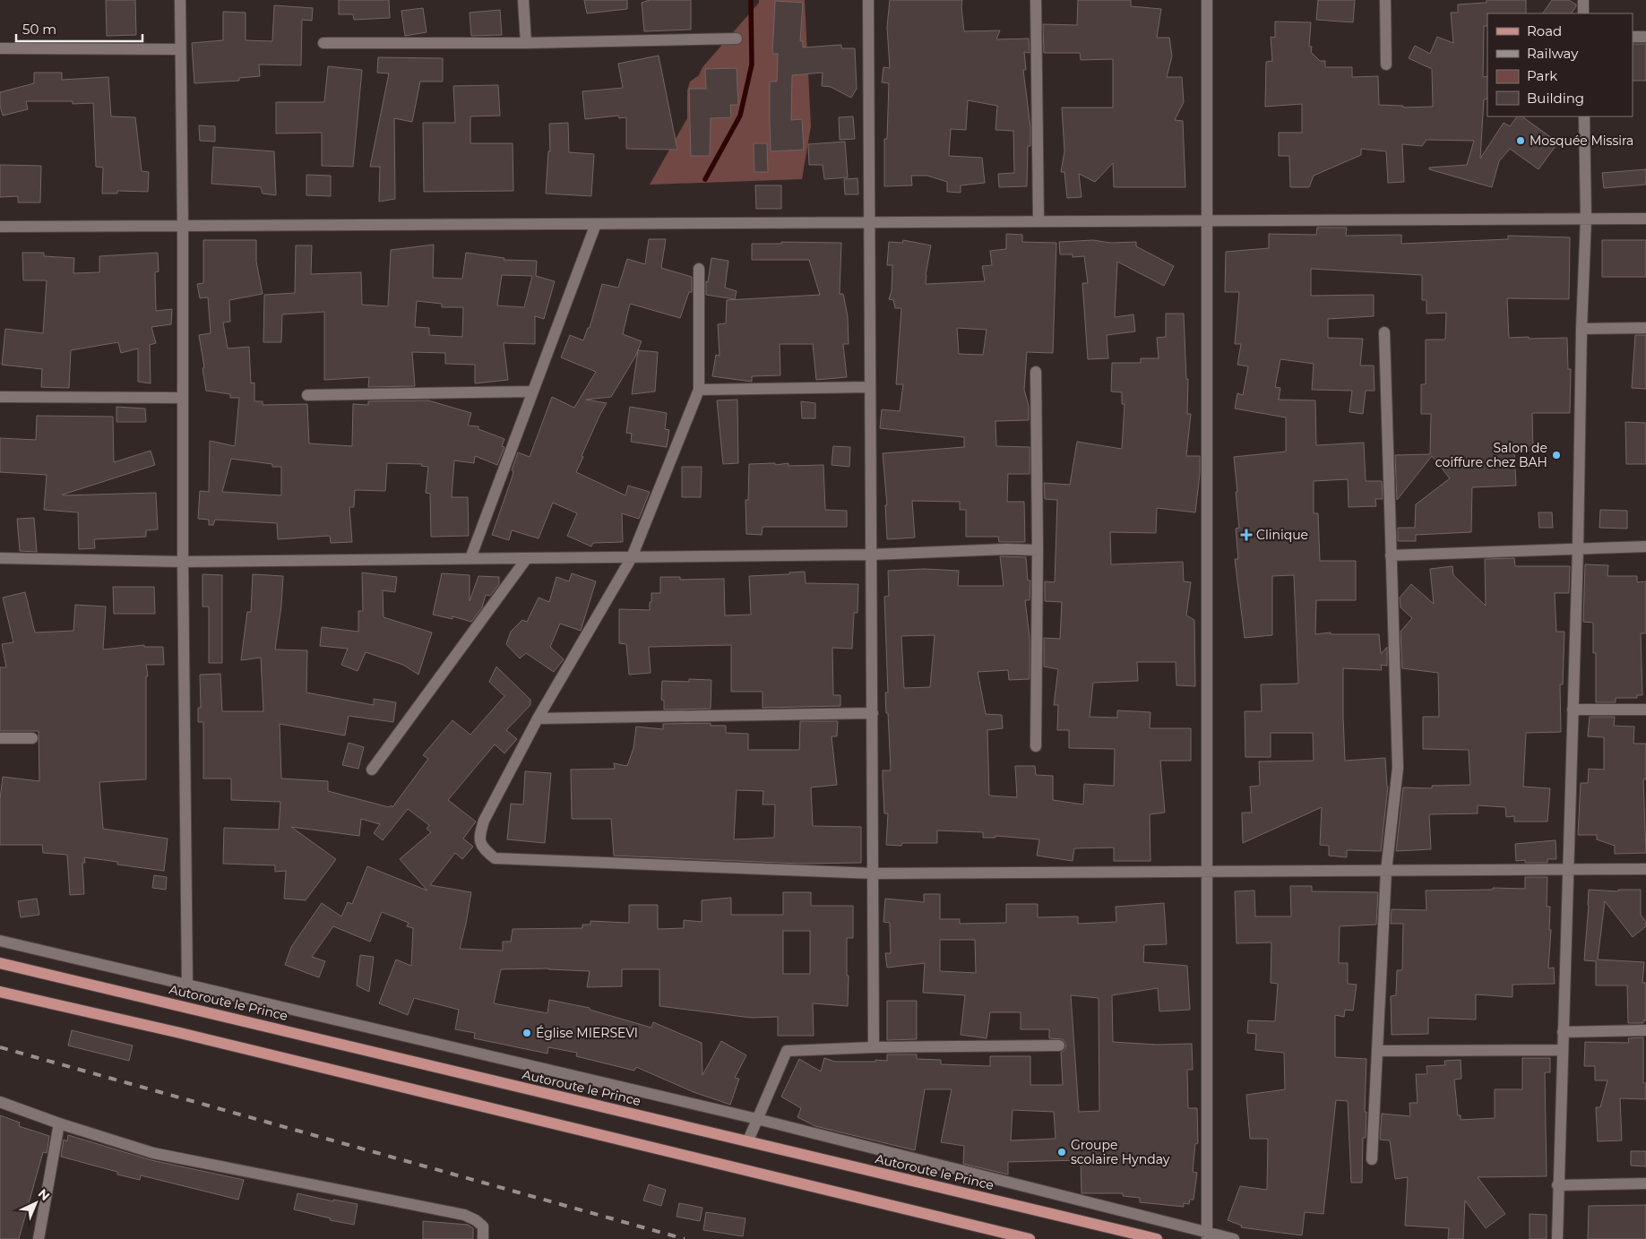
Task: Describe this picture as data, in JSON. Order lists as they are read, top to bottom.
{
  "streets": {
    "main road": ["Autoroute le Prince"]
  },
  "places": {
    "other": [
      "Mosquée Missira",
      "Salon de coiffure chez BAH",
      "Église MIERSEVI",
      "Groupe scolaire Hynday"
    ],
    "health": ["Clinique"]
  },
  "legend": [
    "Road",
    "Railway",
    "Park",
    "Building"
  ],
  "scale_bar": "50 m",
  "north": "top right"
}
